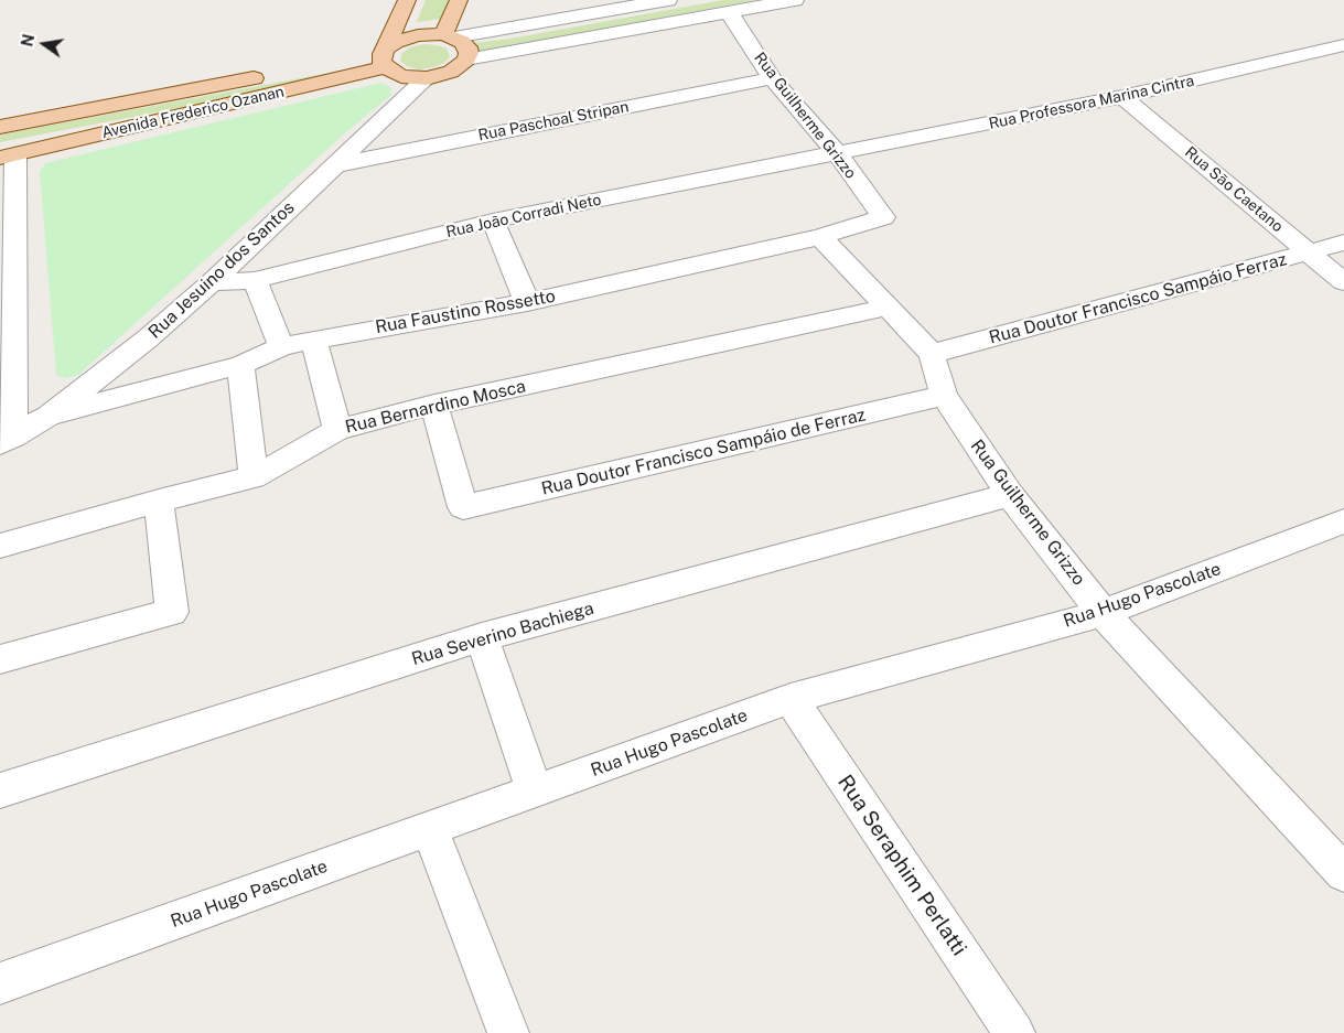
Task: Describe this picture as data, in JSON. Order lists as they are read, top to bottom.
{
  "streets": {
    "main road": ["Avenida Frederico Ozanan"],
    "street": [
      "Rua Professora Marina Cintra",
      "Rua Guilherme Grizzo",
      "Rua Paschoal Stripan",
      "Rua São Caetano",
      "Rua João Corradi Neto",
      "Rua Jesuino dos Santos",
      "Rua Doutor Francisco Sampáio Ferraz",
      "Rua Faustino Rossetto",
      "Rua Bernardino Mosca",
      "Rua Doutor Francisco Sampáio de Ferraz",
      "Rua Hugo Pascolate",
      "Rua Severino Bachiega",
      "Rua Seraphim Perlatti"
    ]
  },
  "crossings": [
    ["Rua Professora Marina Cintra", "Rua Guilherme Grizzo"],
    ["Rua Professora Marina Cintra", "Rua São Caetano"],
    ["Rua Professora Marina Cintra", "Rua João Corradi Neto"],
    ["Rua Guilherme Grizzo", "Rua Paschoal Stripan"],
    ["Rua Guilherme Grizzo", "Rua João Corradi Neto"],
    ["Rua Guilherme Grizzo", "Rua Doutor Francisco Sampáio Ferraz"],
    ["Rua Guilherme Grizzo", "Rua Faustino Rossetto"],
    ["Rua Guilherme Grizzo", "Rua Bernardino Mosca"],
    ["Rua Guilherme Grizzo", "Rua Doutor Francisco Sampáio de Ferraz"],
    ["Rua Guilherme Grizzo", "Rua Hugo Pascolate"],
    ["Rua Guilherme Grizzo", "Rua Severino Bachiega"],
    ["Rua Paschoal Stripan", "Rua Jesuino dos Santos"],
    ["Rua São Caetano", "Rua Doutor Francisco Sampáio Ferraz"],
    ["Rua João Corradi Neto", "Rua Jesuino dos Santos"],
    ["Rua Jesuino dos Santos", "Rua Faustino Rossetto"],
    ["Rua Bernardino Mosca", "Rua Doutor Francisco Sampáio de Ferraz"],
    ["Rua Hugo Pascolate", "Rua Seraphim Perlatti"]
  ],
  "north": "left"
}
